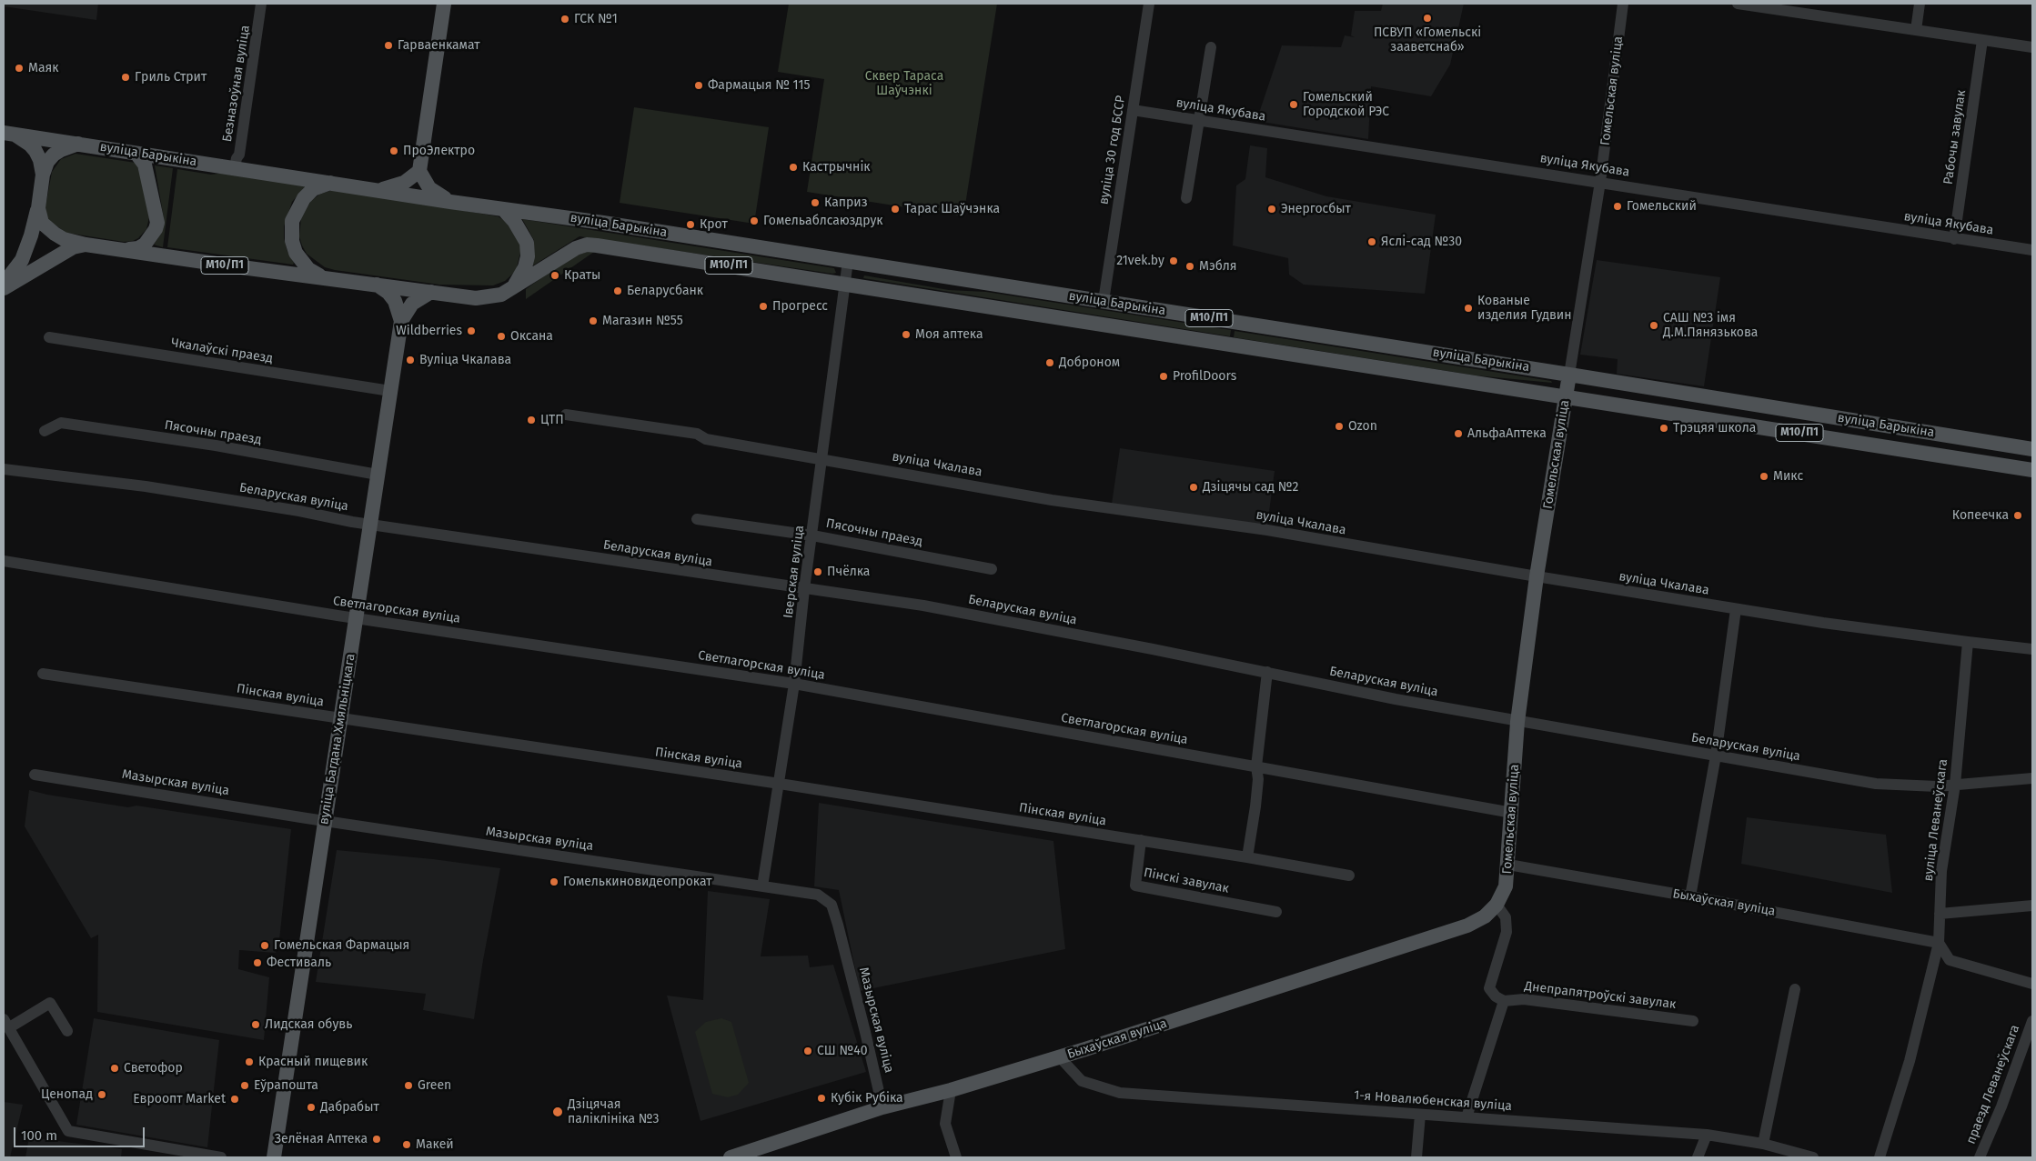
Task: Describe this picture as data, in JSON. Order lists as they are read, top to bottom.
{
  "streets": {
    "main road": [
      "Гомельская вуліца",
      "вуліца Барыкіна",
      "М10/П1",
      "вуліца Багдана Хмяльніцкага",
      "Быхаўская вуліца"
    ],
    "street": [
      "Безназоўная вуліца",
      "вуліца Якубава",
      "Рабочы завулак",
      "вуліца 30 год БССР",
      "Чкалаўскі праезд",
      "Пясочны праезд",
      "вуліца Чкалава",
      "Беларуская вуліца",
      "Іверская вуліца",
      "Светлагорская вуліца",
      "Пінская вуліца",
      "Мазырская вуліца",
      "вуліца Леванеўскага",
      "Пінскі завулак",
      "Днепрапятроўскі завулак",
      "праезд Леванеўскага",
      "1-я Новалюбенская вуліца"
    ]
  },
  "crossings": [
    ["Безназоўная вуліца", "вуліца Барыкіна"],
    ["Гомельская вуліца", "вуліца Якубава"],
    ["Гомельская вуліца", "вуліца Барыкіна"],
    ["Гомельская вуліца", "вуліца Чкалава"],
    ["Гомельская вуліца", "Беларуская вуліца"],
    ["Гомельская вуліца", "Светлагорская вуліца"],
    ["Гомельская вуліца", "Быхаўская вуліца"],
    ["вуліца Якубава", "Рабочы завулак"],
    ["вуліца Якубава", "вуліца 30 год БССР"],
    ["вуліца 30 год БССР", "вуліца Барыкіна"],
    ["вуліца Барыкіна", "М10/П1"],
    ["вуліца Барыкіна", "Іверская вуліца"],
    ["Чкалаўскі праезд", "вуліца Багдана Хмяльніцкага"],
    ["Пясочны праезд", "Іверская вуліца"],
    ["Пясочны праезд", "вуліца Багдана Хмяльніцкага"],
    ["вуліца Чкалава", "Іверская вуліца"],
    ["вуліца Чкалава", "вуліца Леванеўскага"],
    ["Беларуская вуліца", "Іверская вуліца"],
    ["Беларуская вуліца", "вуліца Багдана Хмяльніцкага"],
    ["Беларуская вуліца", "вуліца Леванеўскага"],
    ["Іверская вуліца", "Светлагорская вуліца"],
    ["Іверская вуліца", "Пінская вуліца"],
    ["Іверская вуліца", "Мазырская вуліца"],
    ["Светлагорская вуліца", "вуліца Багдана Хмяльніцкага"],
    ["Пінская вуліца", "вуліца Багдана Хмяльніцкага"],
    ["Пінская вуліца", "Пінскі завулак"],
    ["вуліца Багдана Хмяльніцкага", "Мазырская вуліца"],
    ["Мазырская вуліца", "Быхаўская вуліца"],
    ["вуліца Леванеўскага", "Быхаўская вуліца"],
    ["Быхаўская вуліца", "1-я Новалюбенская вуліца"]
  ],
  "parks": ["Сквер Тараса Шаўчэнкі"],
  "places": [
    "ПСВУП «Гомельскі зааветснаб»",
    "ГСК №1",
    "Гарваенкамат",
    "Маяк",
    "Гриль Стрит",
    "Фармацыя № 115",
    "Гомельский Городской РЭС",
    "ПроЭлектро",
    "Кастрычнік",
    "Каприз",
    "Гомельский",
    "Тарас Шаўчэнка",
    "Энергосбыт",
    "Гомельаблсаюздрук",
    "Крот",
    "Яслі-сад №30",
    "21vek.by",
    "Мэбля",
    "Краты",
    "Беларусбанк",
    "Прогресс",
    "Кованые изделия Гудвин",
    "Магазин №55",
    "САШ №3 імя Д.М.Пянязькова",
    "Wildberries",
    "Моя аптека",
    "Оксана",
    "Вуліца Чкалава",
    "Доброном",
    "ProfilDoors",
    "ЦТП",
    "Ozon",
    "Трэцяя школа",
    "АльфаАптека",
    "Микс",
    "Дзіцячы сад №2",
    "Копеечка",
    "Пчёлка",
    "Гомелькиновидеопрокат",
    "Гомельская Фармацыя",
    "Фестиваль",
    "Лидская обувь",
    "СШ №40",
    "Красный пищевик",
    "Светофор",
    "Еўрапошта",
    "Green",
    "Ценопад",
    "Кубік Рубіка",
    "Евроопт Market",
    "Дабрабыт",
    "Дзіцячая паліклініка №3",
    "Зелёная Аптека",
    "Макей"
  ],
  "scale_bar": "100 m"
}
